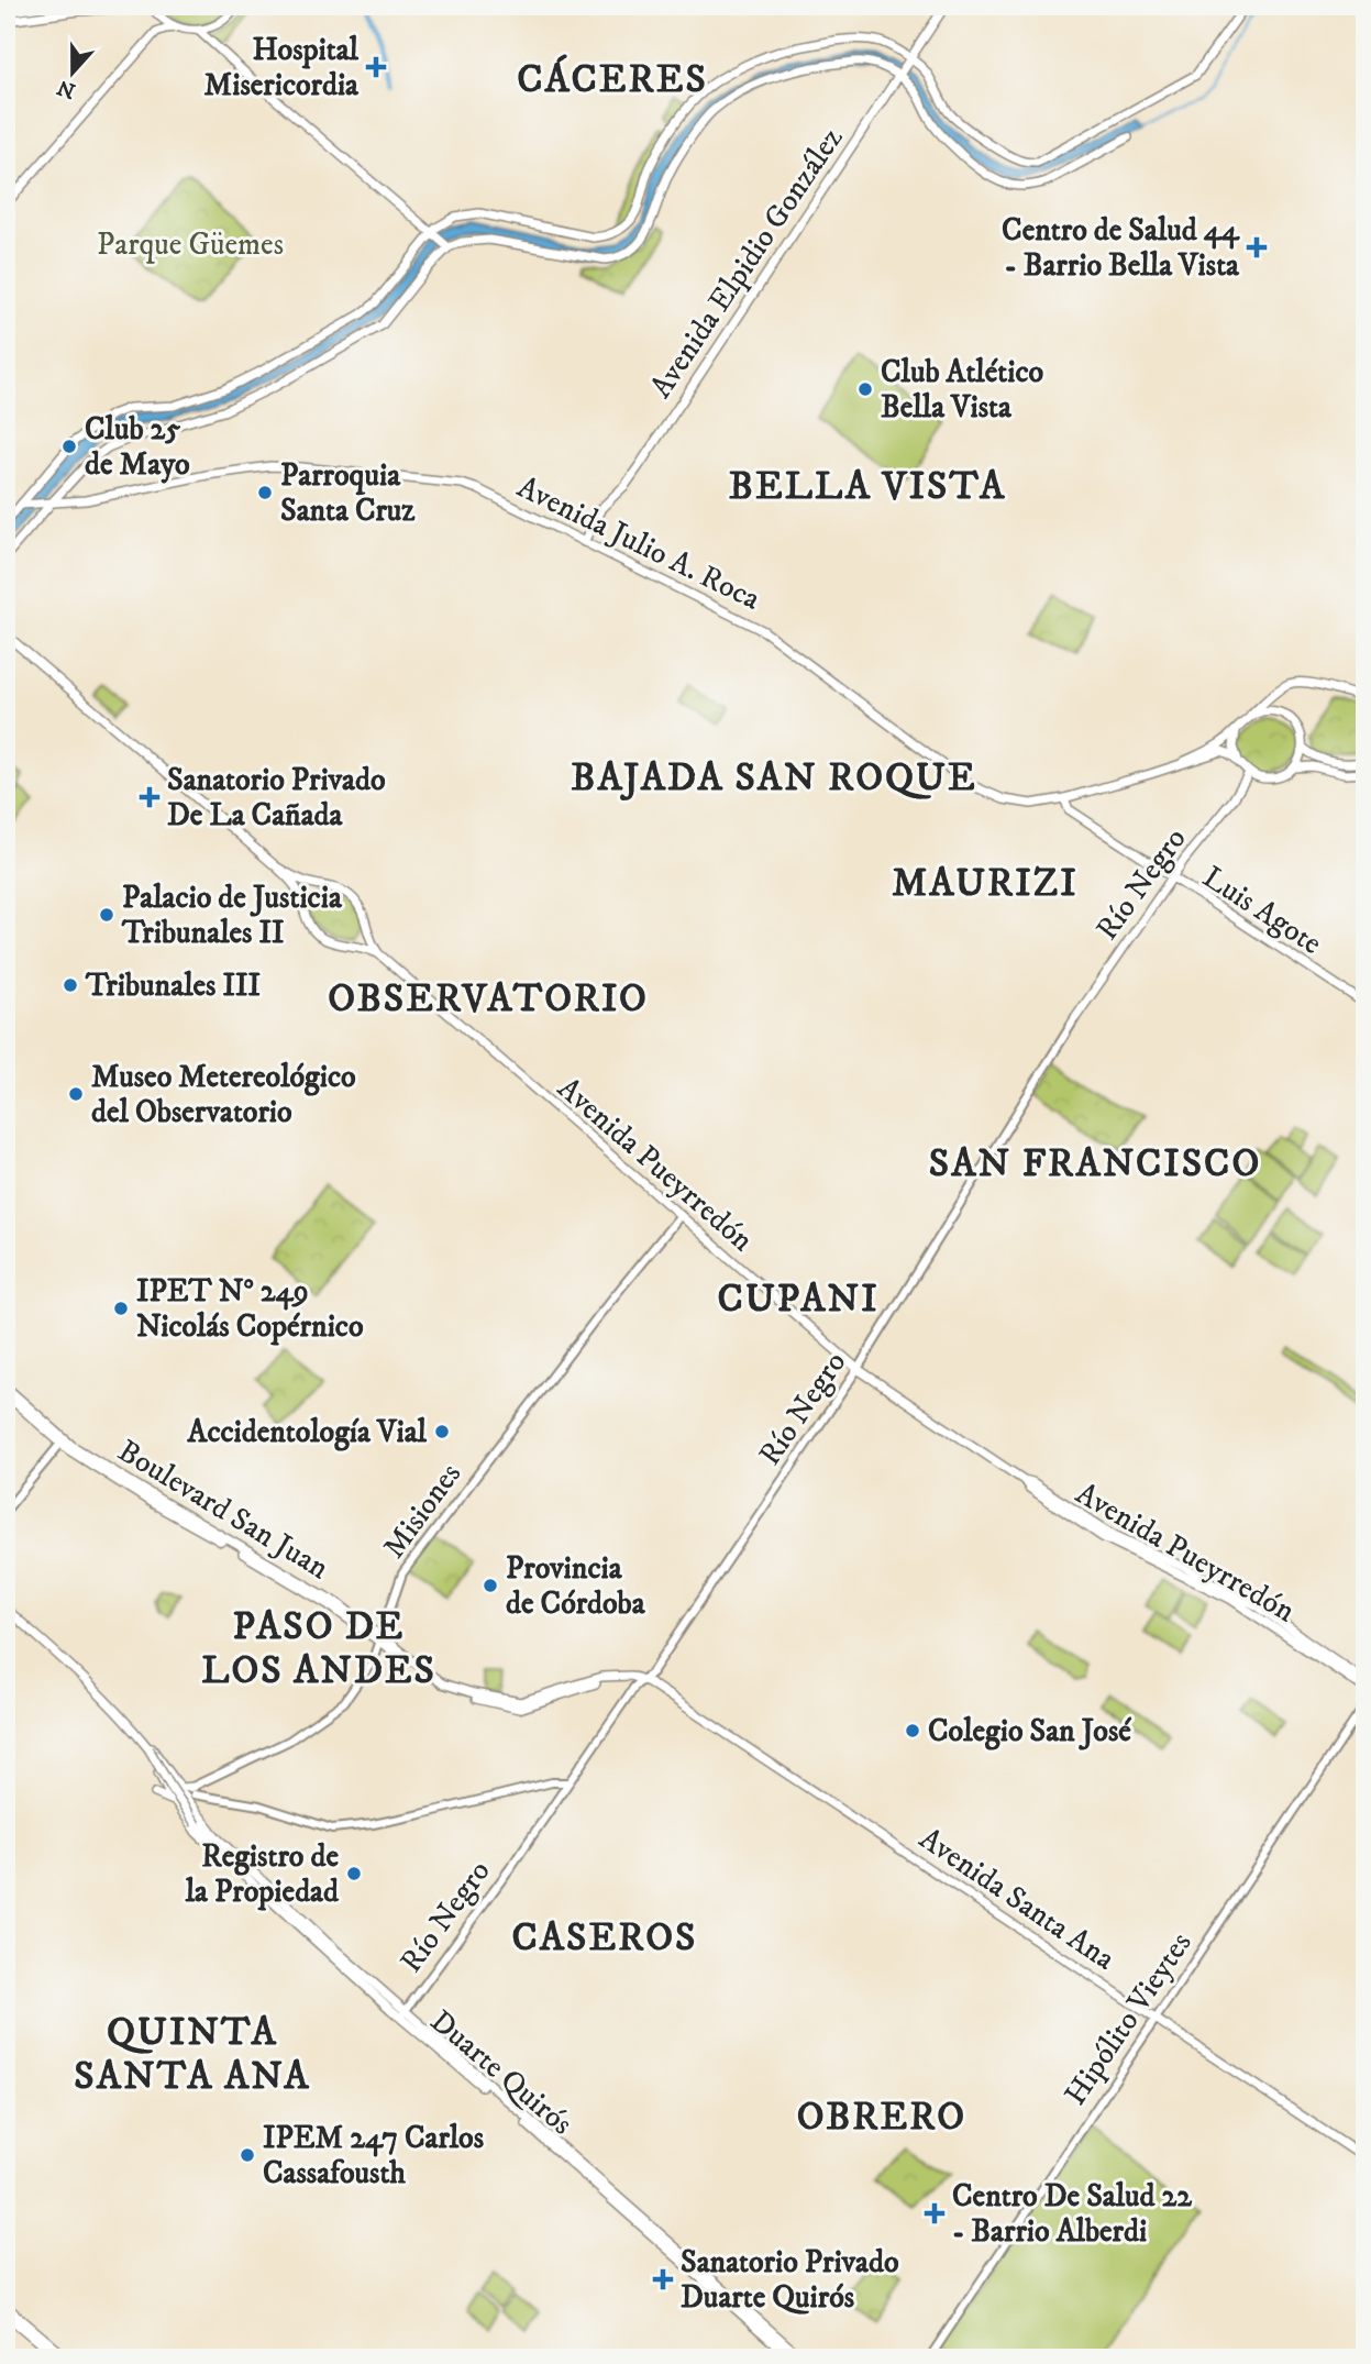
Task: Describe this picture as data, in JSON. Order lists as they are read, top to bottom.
{
  "streets": {
    "main road": [
      "Avenida Elpidio González",
      "Avenida Julio A. Roca",
      "Río Negro",
      "Luis Agote",
      "Avenida Pueyrredón",
      "Boulevard San Juan",
      "Avenida Santa Ana",
      "Duarte Quirós"
    ],
    "street": ["Misiones", "Hipólito Vieytes"]
  },
  "crossings": [
    ["Avenida Elpidio González", "Avenida Julio A. Roca"],
    ["Avenida Julio A. Roca", "Río Negro"],
    ["Avenida Julio A. Roca", "Luis Agote"],
    ["Río Negro", "Luis Agote"],
    ["Río Negro", "Avenida Pueyrredón"],
    ["Río Negro", "Boulevard San Juan"],
    ["Río Negro", "Avenida Santa Ana"],
    ["Río Negro", "Duarte Quirós"],
    ["Avenida Pueyrredón", "Misiones"],
    ["Boulevard San Juan", "Misiones"],
    ["Boulevard San Juan", "Avenida Santa Ana"],
    ["Avenida Santa Ana", "Hipólito Vieytes"]
  ],
  "districts": [
    "CÁCERES",
    "BELLA VISTA",
    "BAJADA SAN ROQUE",
    "MAURIZI",
    "OBSERVATORIO",
    "SAN FRANCISCO",
    "CUPANI",
    "PASO DE LOS ANDES",
    "CASEROS",
    "QUINTA SANTA ANA",
    "OBRERO"
  ],
  "parks": ["Parque Güemes"],
  "places": {
    "health": [
      "Hospital Misericordia",
      "Centro de Salud 44 - Barrio Bella Vista",
      "Sanatorio Privado De La Cañada",
      "Centro De Salud 22 - Barrio Alberdi",
      "Sanatorio Privado Duarte Quirós"
    ],
    "other": [
      "Club Atlético Bella Vista",
      "Club 25 de Mayo",
      "Parroquia Santa Cruz",
      "Palacio de Justicia Tribunales II",
      "Tribunales III",
      "Museo Metereológico del Observatorio",
      "IPET N° 249 Nicolás Copérnico",
      "Accidentología Vial",
      "Provincia de Córdoba",
      "Colegio San José",
      "Registro de la Propiedad",
      "IPEM 247 Carlos Cassafousth"
    ]
  },
  "north": "bottom"
}
